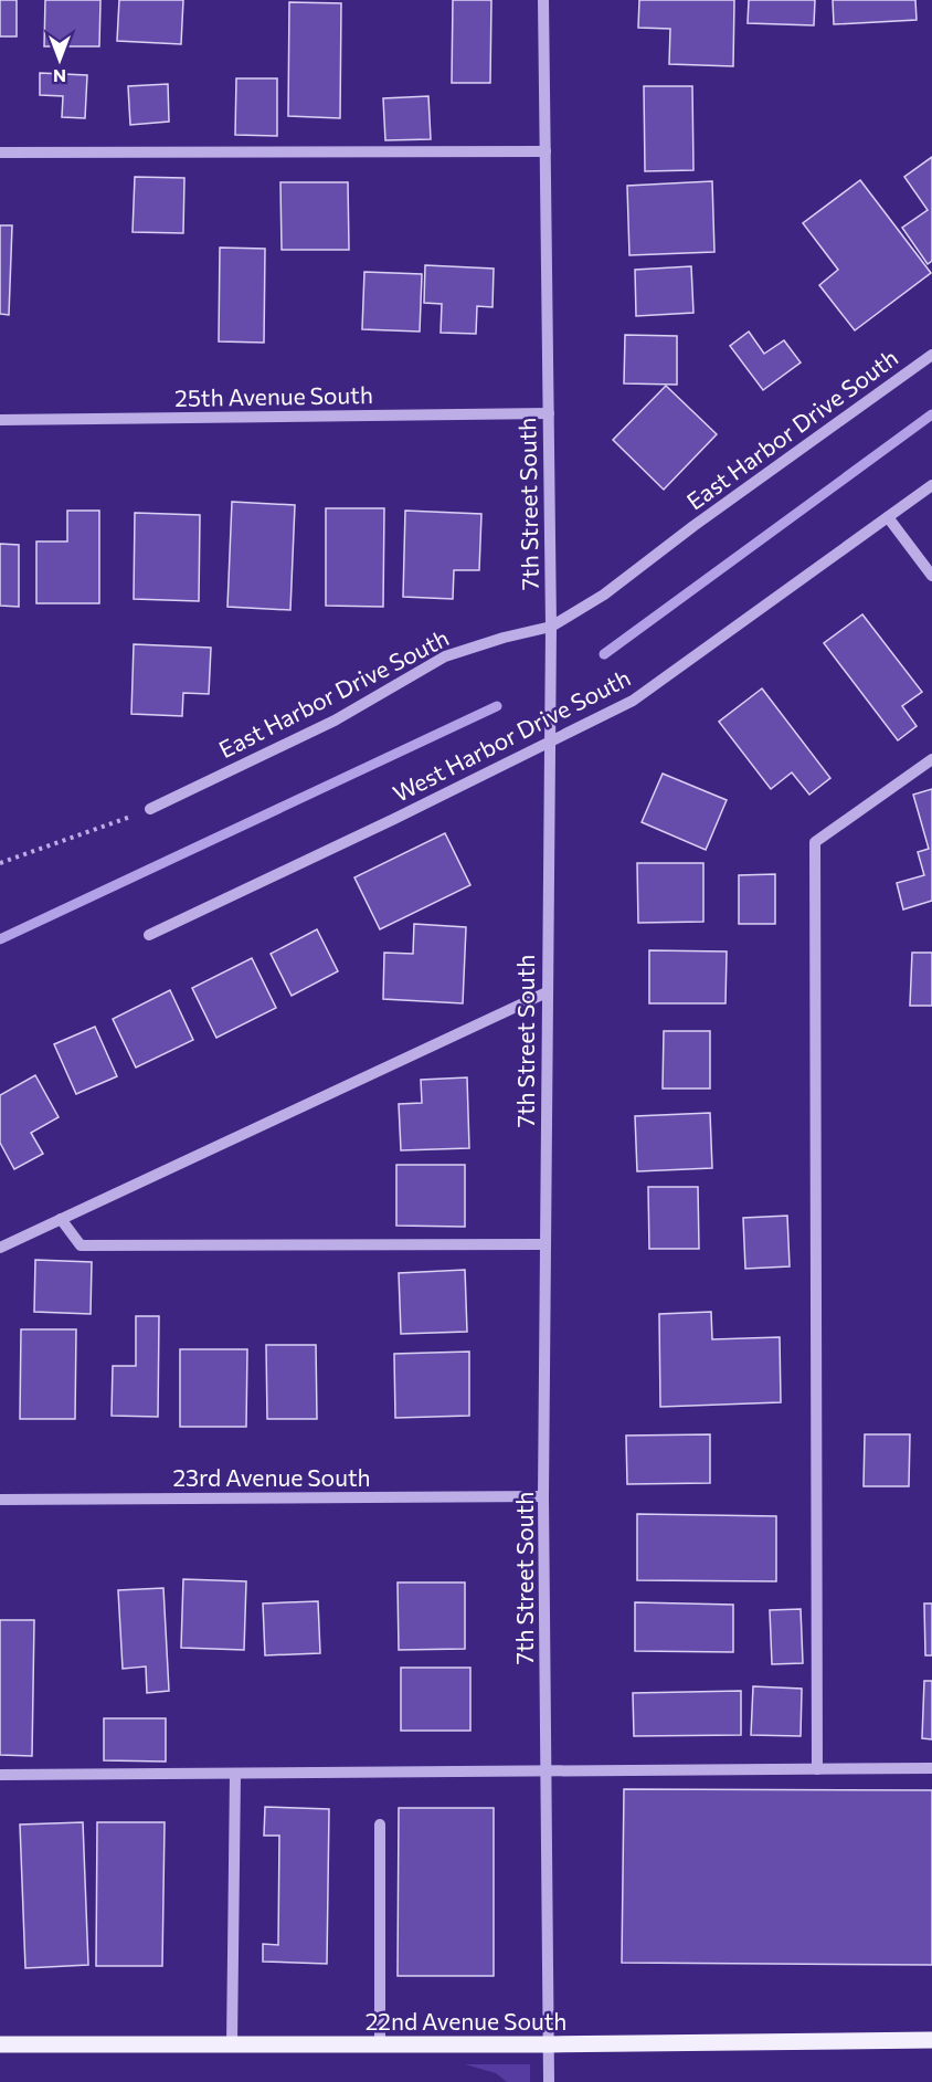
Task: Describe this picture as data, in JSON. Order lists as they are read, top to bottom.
{
  "streets": {
    "main road": ["22nd Avenue South"],
    "street": [
      "25th Avenue South",
      "East Harbor Drive South",
      "7th Street South",
      "West Harbor Drive South",
      "23rd Avenue South"
    ]
  },
  "crossings": [
    ["25th Avenue South", "7th Street South"],
    ["East Harbor Drive South", "7th Street South"],
    ["7th Street South", "West Harbor Drive South"],
    ["7th Street South", "23rd Avenue South"],
    ["7th Street South", "22nd Avenue South"]
  ],
  "north": "bottom"
}
